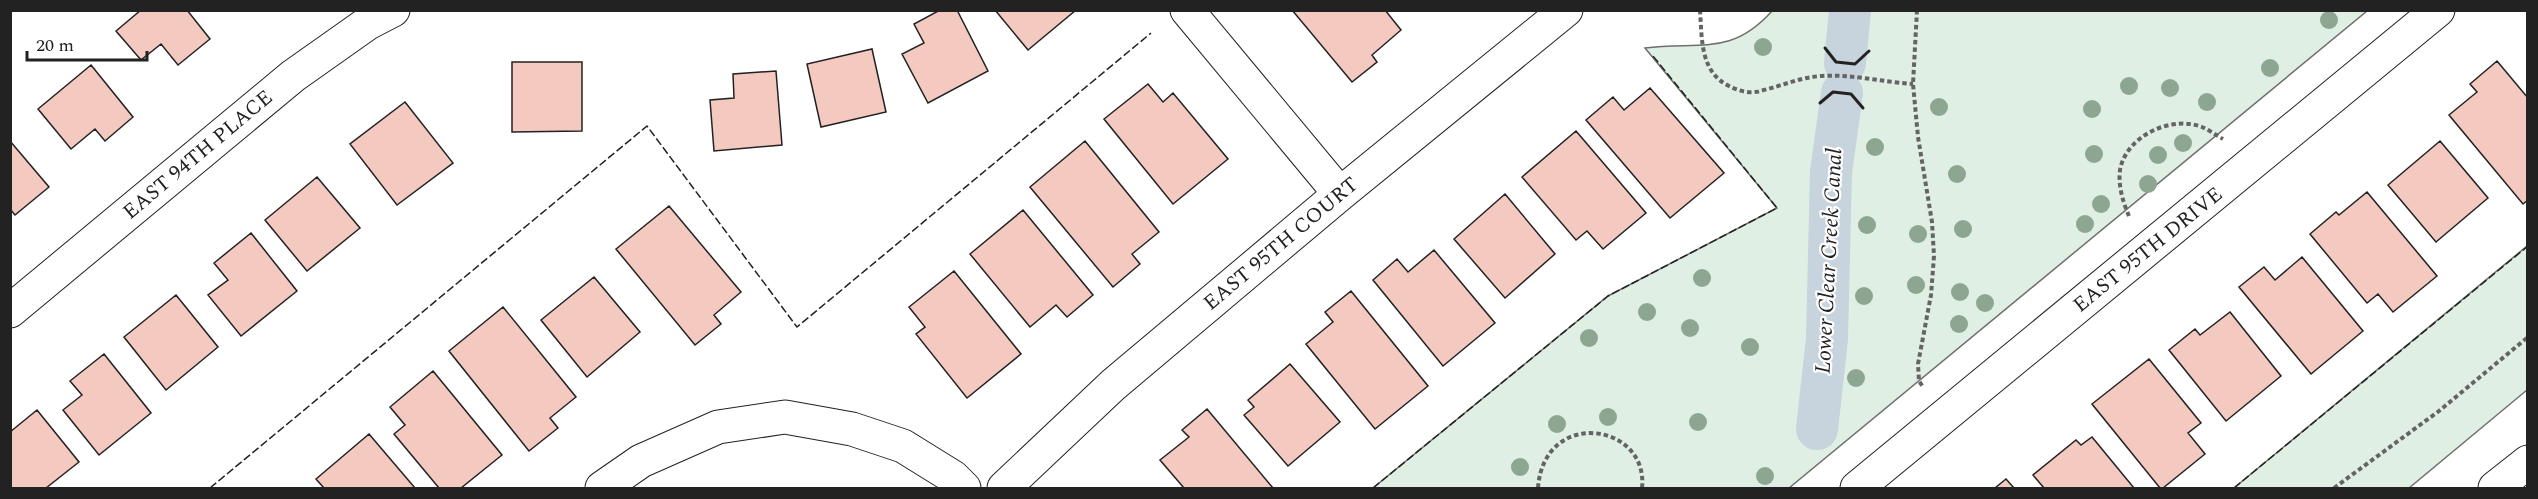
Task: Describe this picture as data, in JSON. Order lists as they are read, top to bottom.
{
  "streets": {
    "street": ["EAST 94TH PLACE", "EAST 95TH COURT", "EAST 95TH DRIVE"]
  },
  "water": ["Lower Clear Creek Canal"],
  "scale_bar": "20 m"
}
